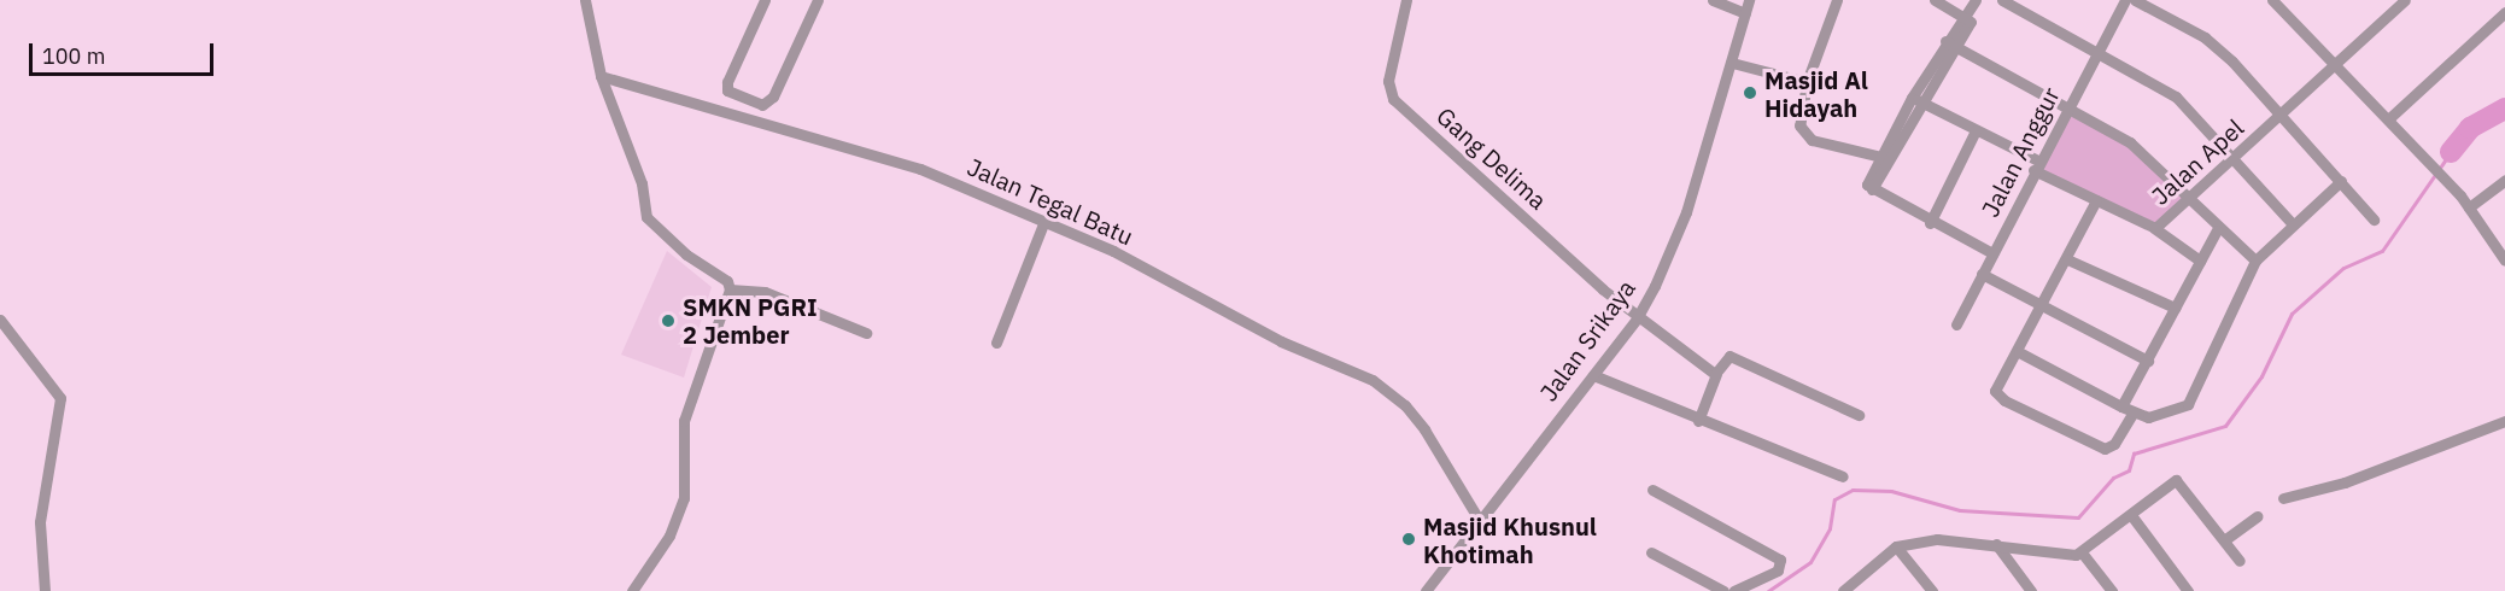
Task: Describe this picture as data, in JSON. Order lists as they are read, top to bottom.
{
  "streets": {
    "street": [
      "Jalan Anggur",
      "Gang Delima",
      "Jalan Apel",
      "Jalan Tegal Batu",
      "Jalan Srikaya"
    ]
  },
  "crossings": [
    ["Jalan Anggur", "Jalan Apel"],
    ["Gang Delima", "Jalan Srikaya"],
    ["Jalan Tegal Batu", "Jalan Srikaya"]
  ],
  "places": ["Masjid Al Hidayah", "SMKN PGRI 2 Jember", "Masjid Khusnul Khotimah"],
  "scale_bar": "100 m"
}
